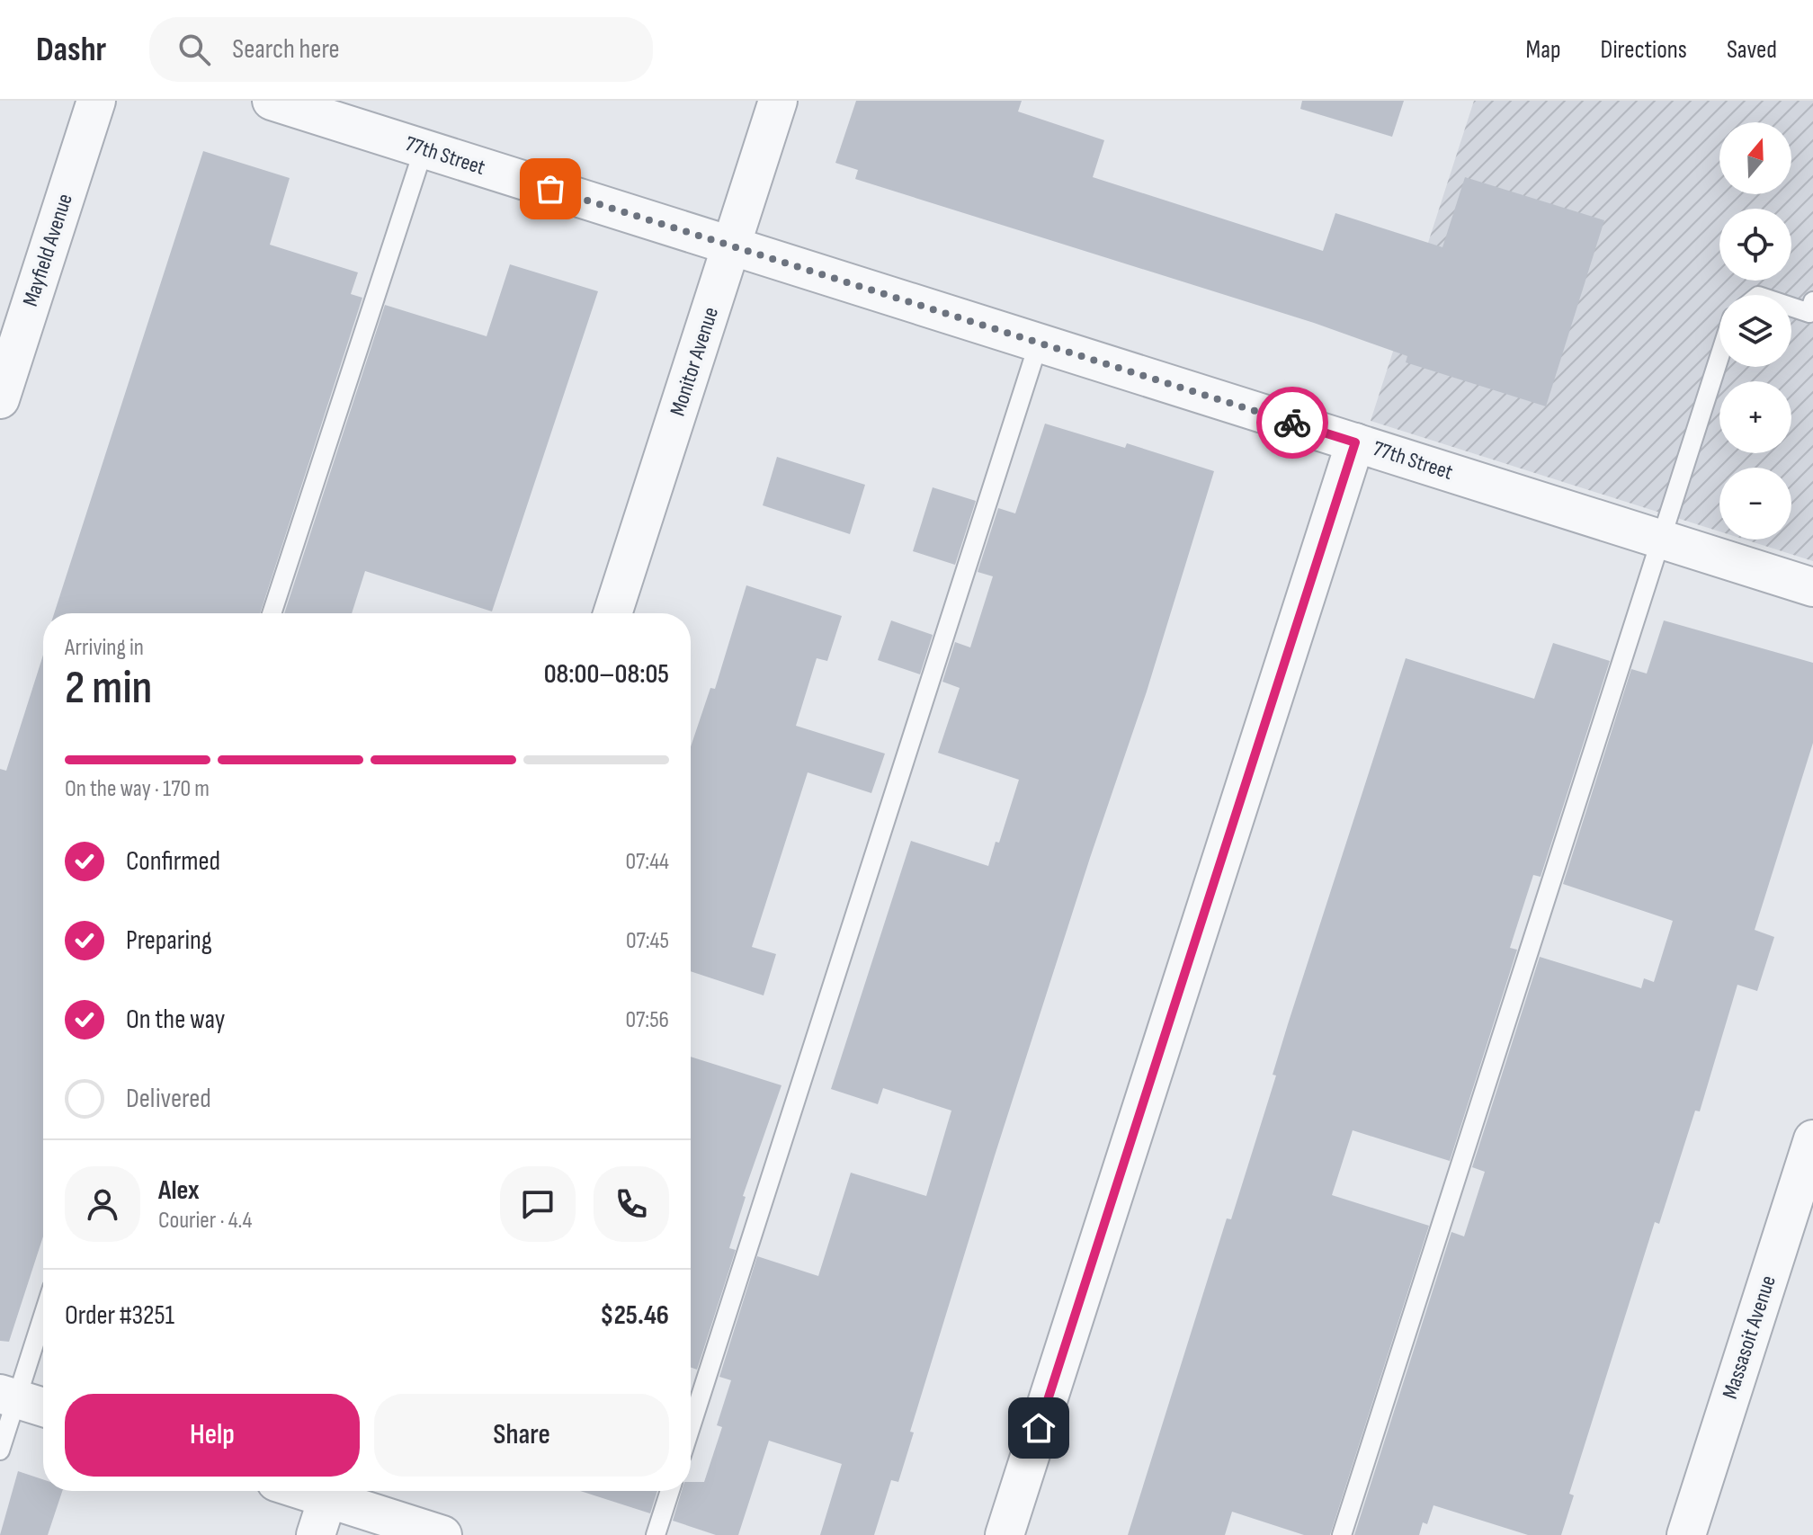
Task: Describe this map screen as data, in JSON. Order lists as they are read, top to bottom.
{
  "streets": {
    "street": [
      "77th Street",
      "Mayfield Avenue",
      "Monitor Avenue",
      "Massasoit Avenue"
    ]
  },
  "crossings": [
    ["77th Street", "Monitor Avenue"]
  ],
  "north": "top",
  "page": {
    "header": "Dashr",
    "search": "Search here",
    "nav": ["Map", "Directions", "Saved"],
    "map_buttons": ["+", "−"],
    "heading": ["2 min", "Arriving in", "08:00–08:05"],
    "panel": [
      "Alex",
      "Courier · 4.4",
      "Order #3251",
      "$25.46"
    ],
    "bar": "On the way · 170 m",
    "list": [
      ["Confirmed", "07:44"],
      ["Preparing", "07:45"],
      ["On the way", "07:56"],
      "Delivered"
    ],
    "buttons": ["Help", "Share"]
  }
}
